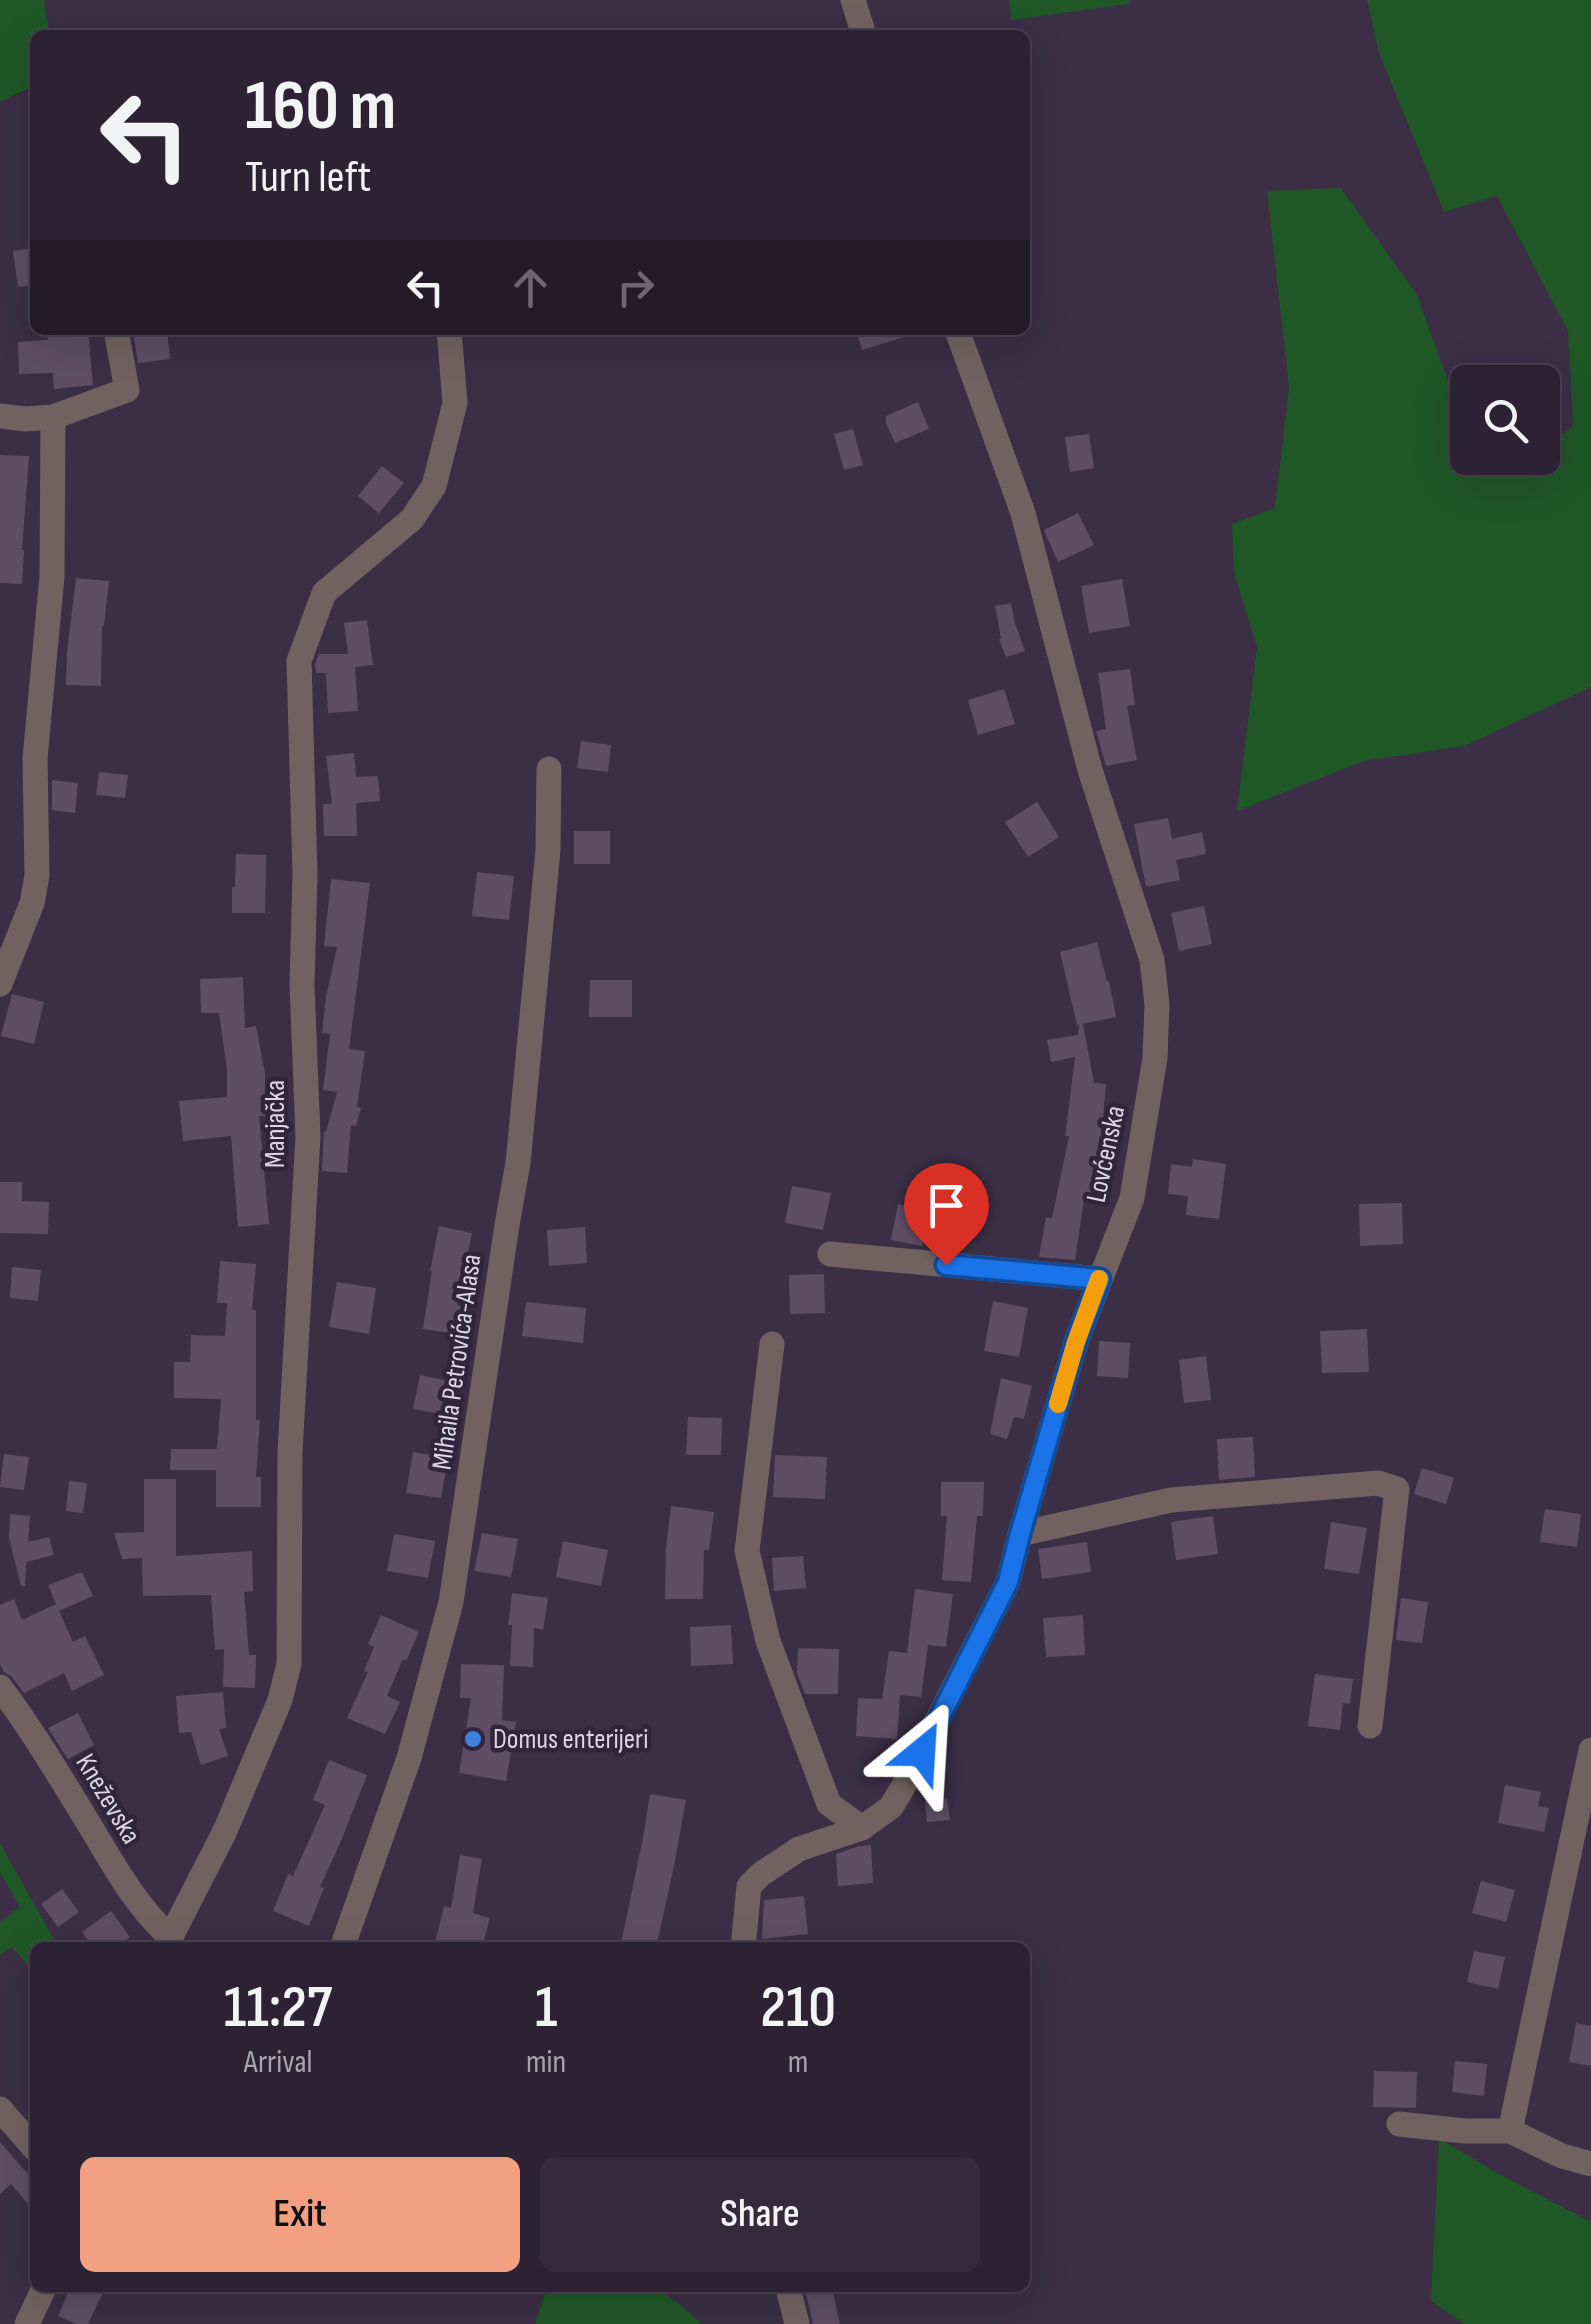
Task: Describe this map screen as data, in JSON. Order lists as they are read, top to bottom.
{
  "streets": {
    "street": [
      "Manjačka",
      "Lovćenska",
      "Mihaila Petrovića-Alasa",
      "Kneževska"
    ]
  },
  "crossings": [
    ["Manjačka", "Kneževska"]
  ],
  "places": ["Domus enterijeri"],
  "page": {
    "turn": ["160 m", "Turn left"],
    "eta": [
      "11:27",
      "Arrival",
      "1",
      "min",
      "210",
      "m"
    ],
    "buttons": ["Exit", "Share"]
  }
}
